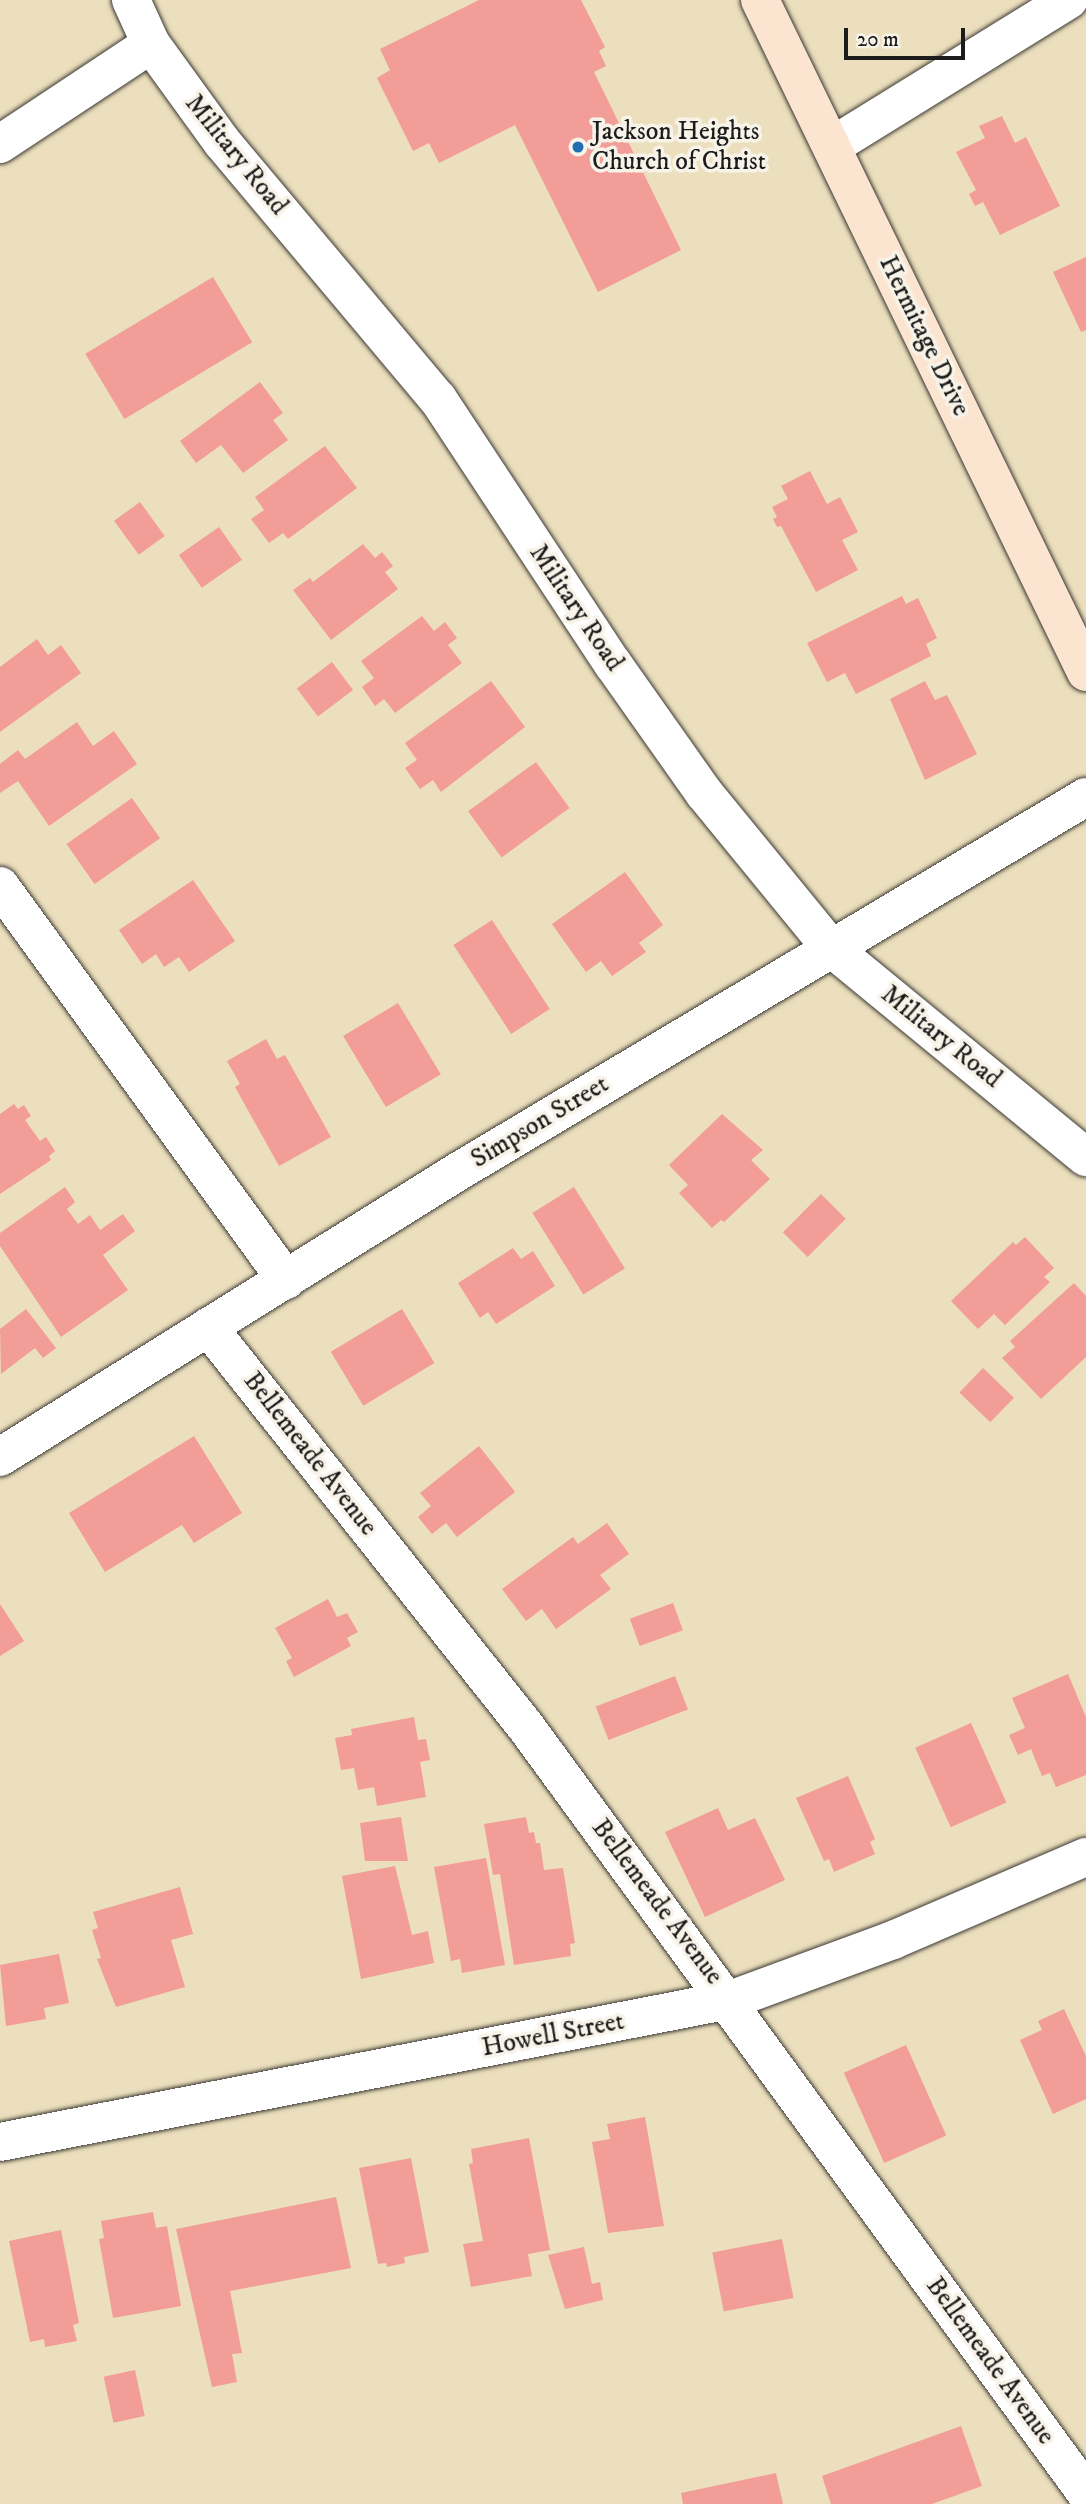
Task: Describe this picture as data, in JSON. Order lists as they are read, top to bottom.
{
  "streets": {
    "street": [
      "Military Road",
      "Hermitage Drive",
      "Simpson Street",
      "Bellemeade Avenue",
      "Howell Street"
    ]
  },
  "crossings": [
    ["Military Road", "Simpson Street"],
    ["Simpson Street", "Bellemeade Avenue"],
    ["Bellemeade Avenue", "Howell Street"]
  ],
  "places": ["Jackson Heights Church of Christ"],
  "scale_bar": "20 m"
}
